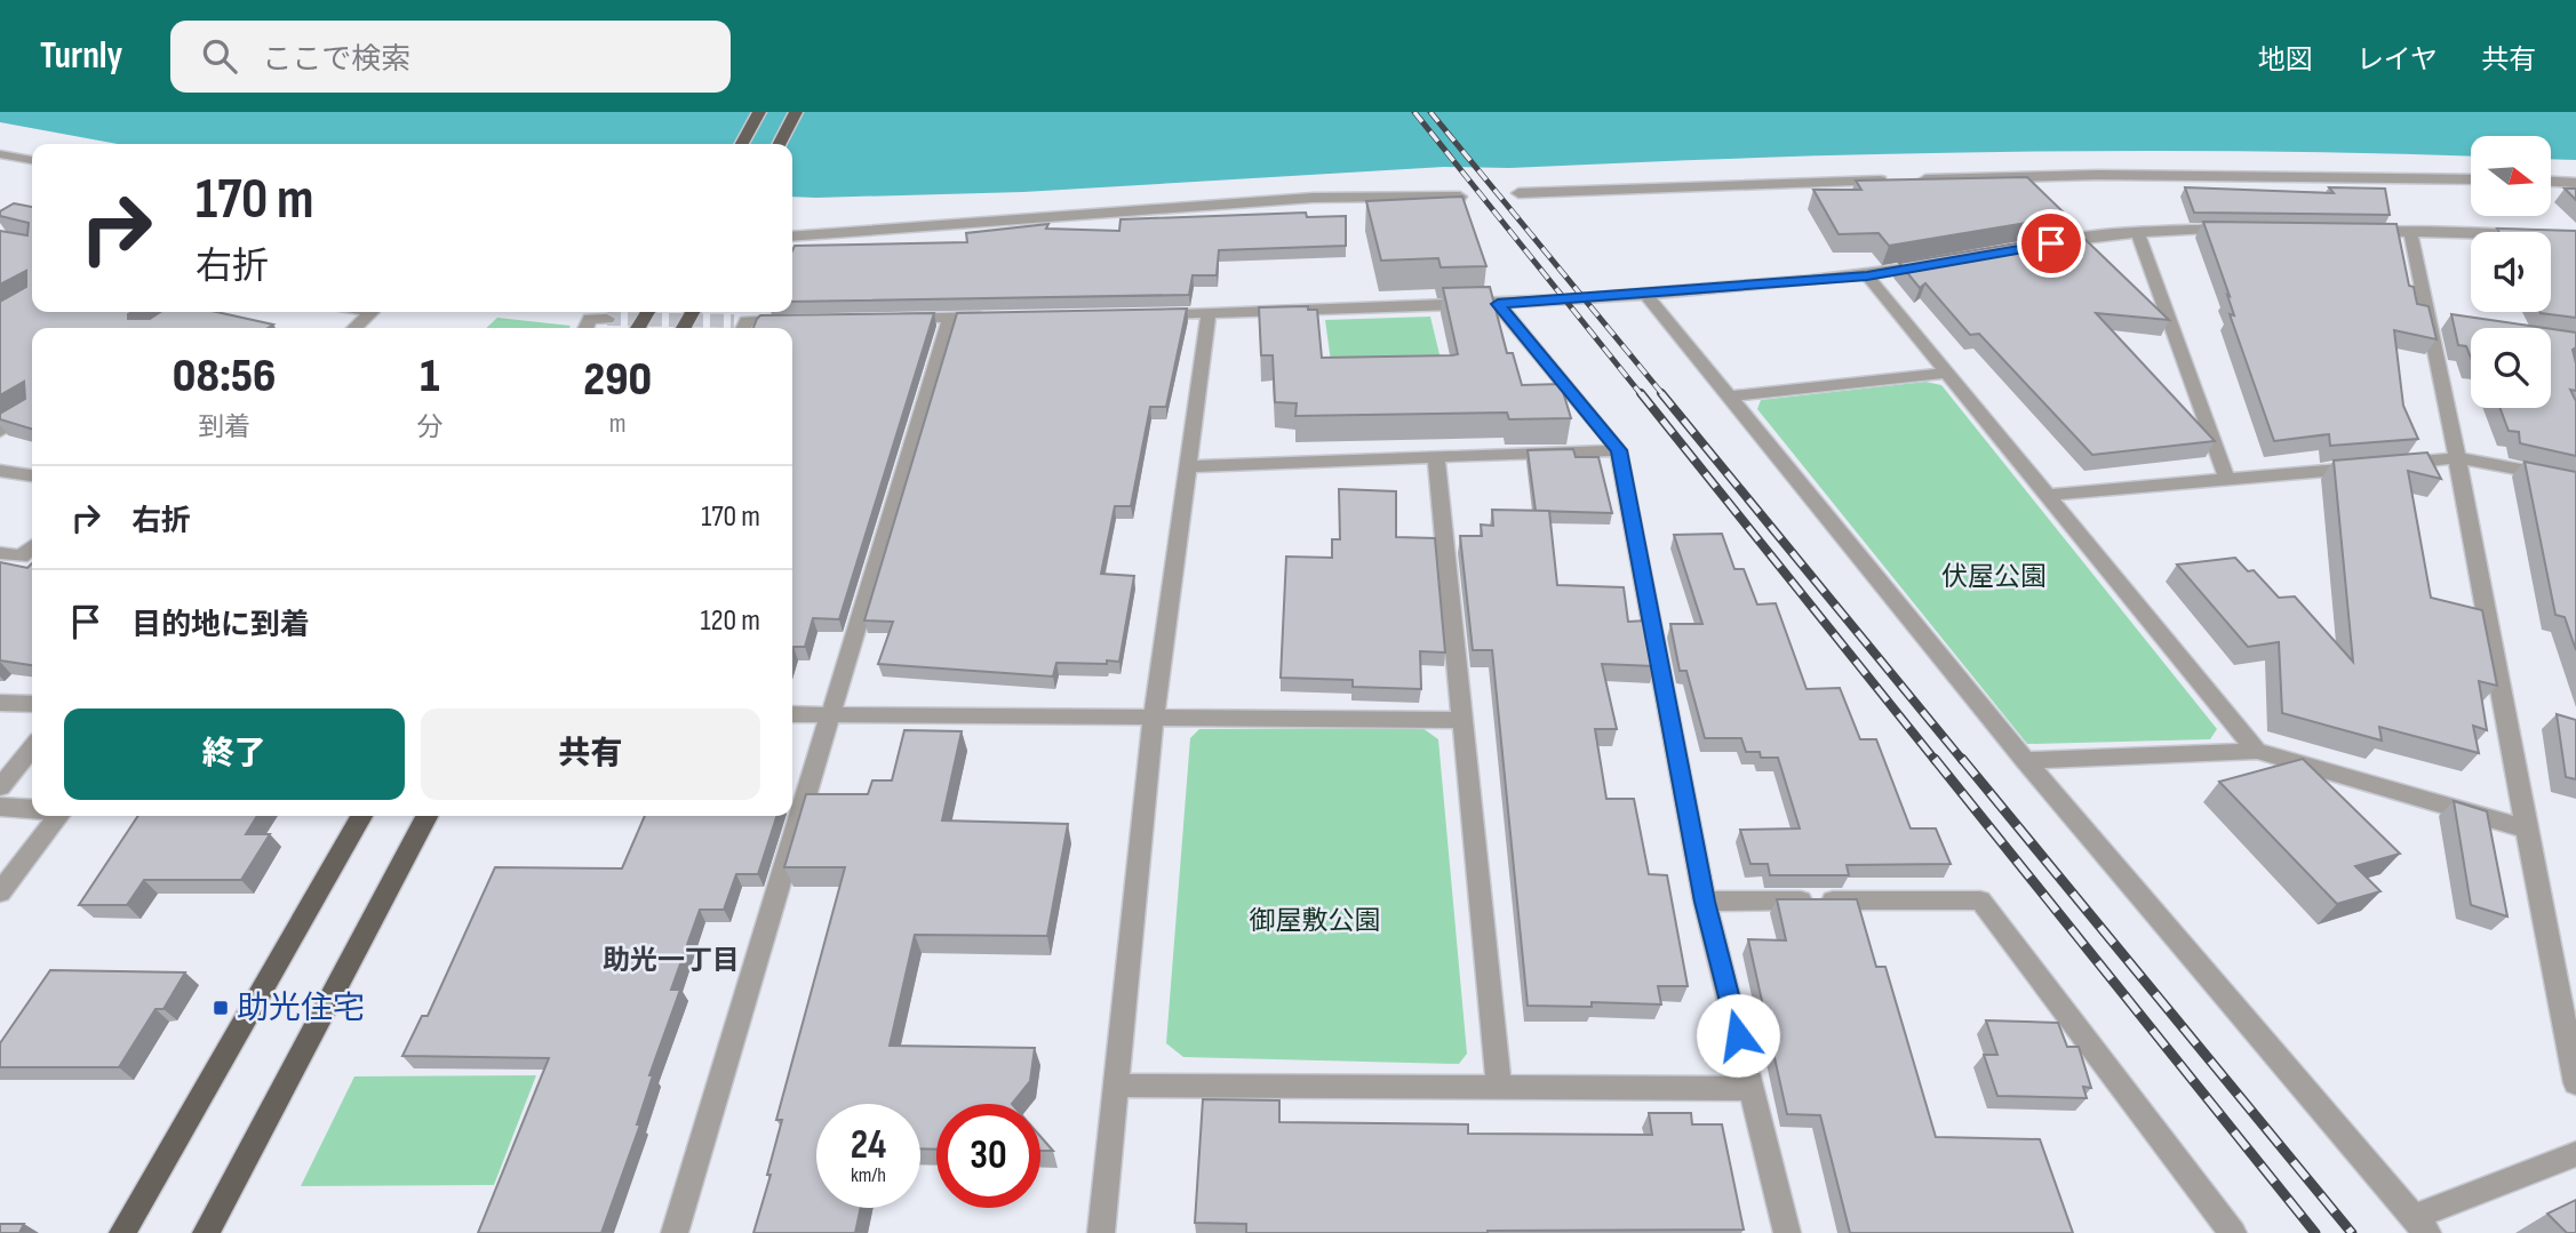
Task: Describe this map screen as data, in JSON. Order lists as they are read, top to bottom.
{
  "districts": ["助光一丁目"],
  "parks": ["伏屋公園", "御屋敷公園"],
  "places": {
    "transit": ["助光住宅"]
  },
  "north": "right",
  "page": {
    "header": "Turnly",
    "search": "ここで検索",
    "nav": ["地図", "レイヤ", "共有"],
    "turn": ["170 m", "右折"],
    "eta": [
      "08:56",
      "到着",
      "1",
      "分",
      "290",
      "m"
    ],
    "list": [
      {
        "name": "右折",
        "value": "170 m"
      },
      {
        "name": "目的地に到着",
        "value": "120 m"
      }
    ],
    "buttons": ["終了", "共有"],
    "speed": "24 km/h",
    "limit": "30"
  }
}
